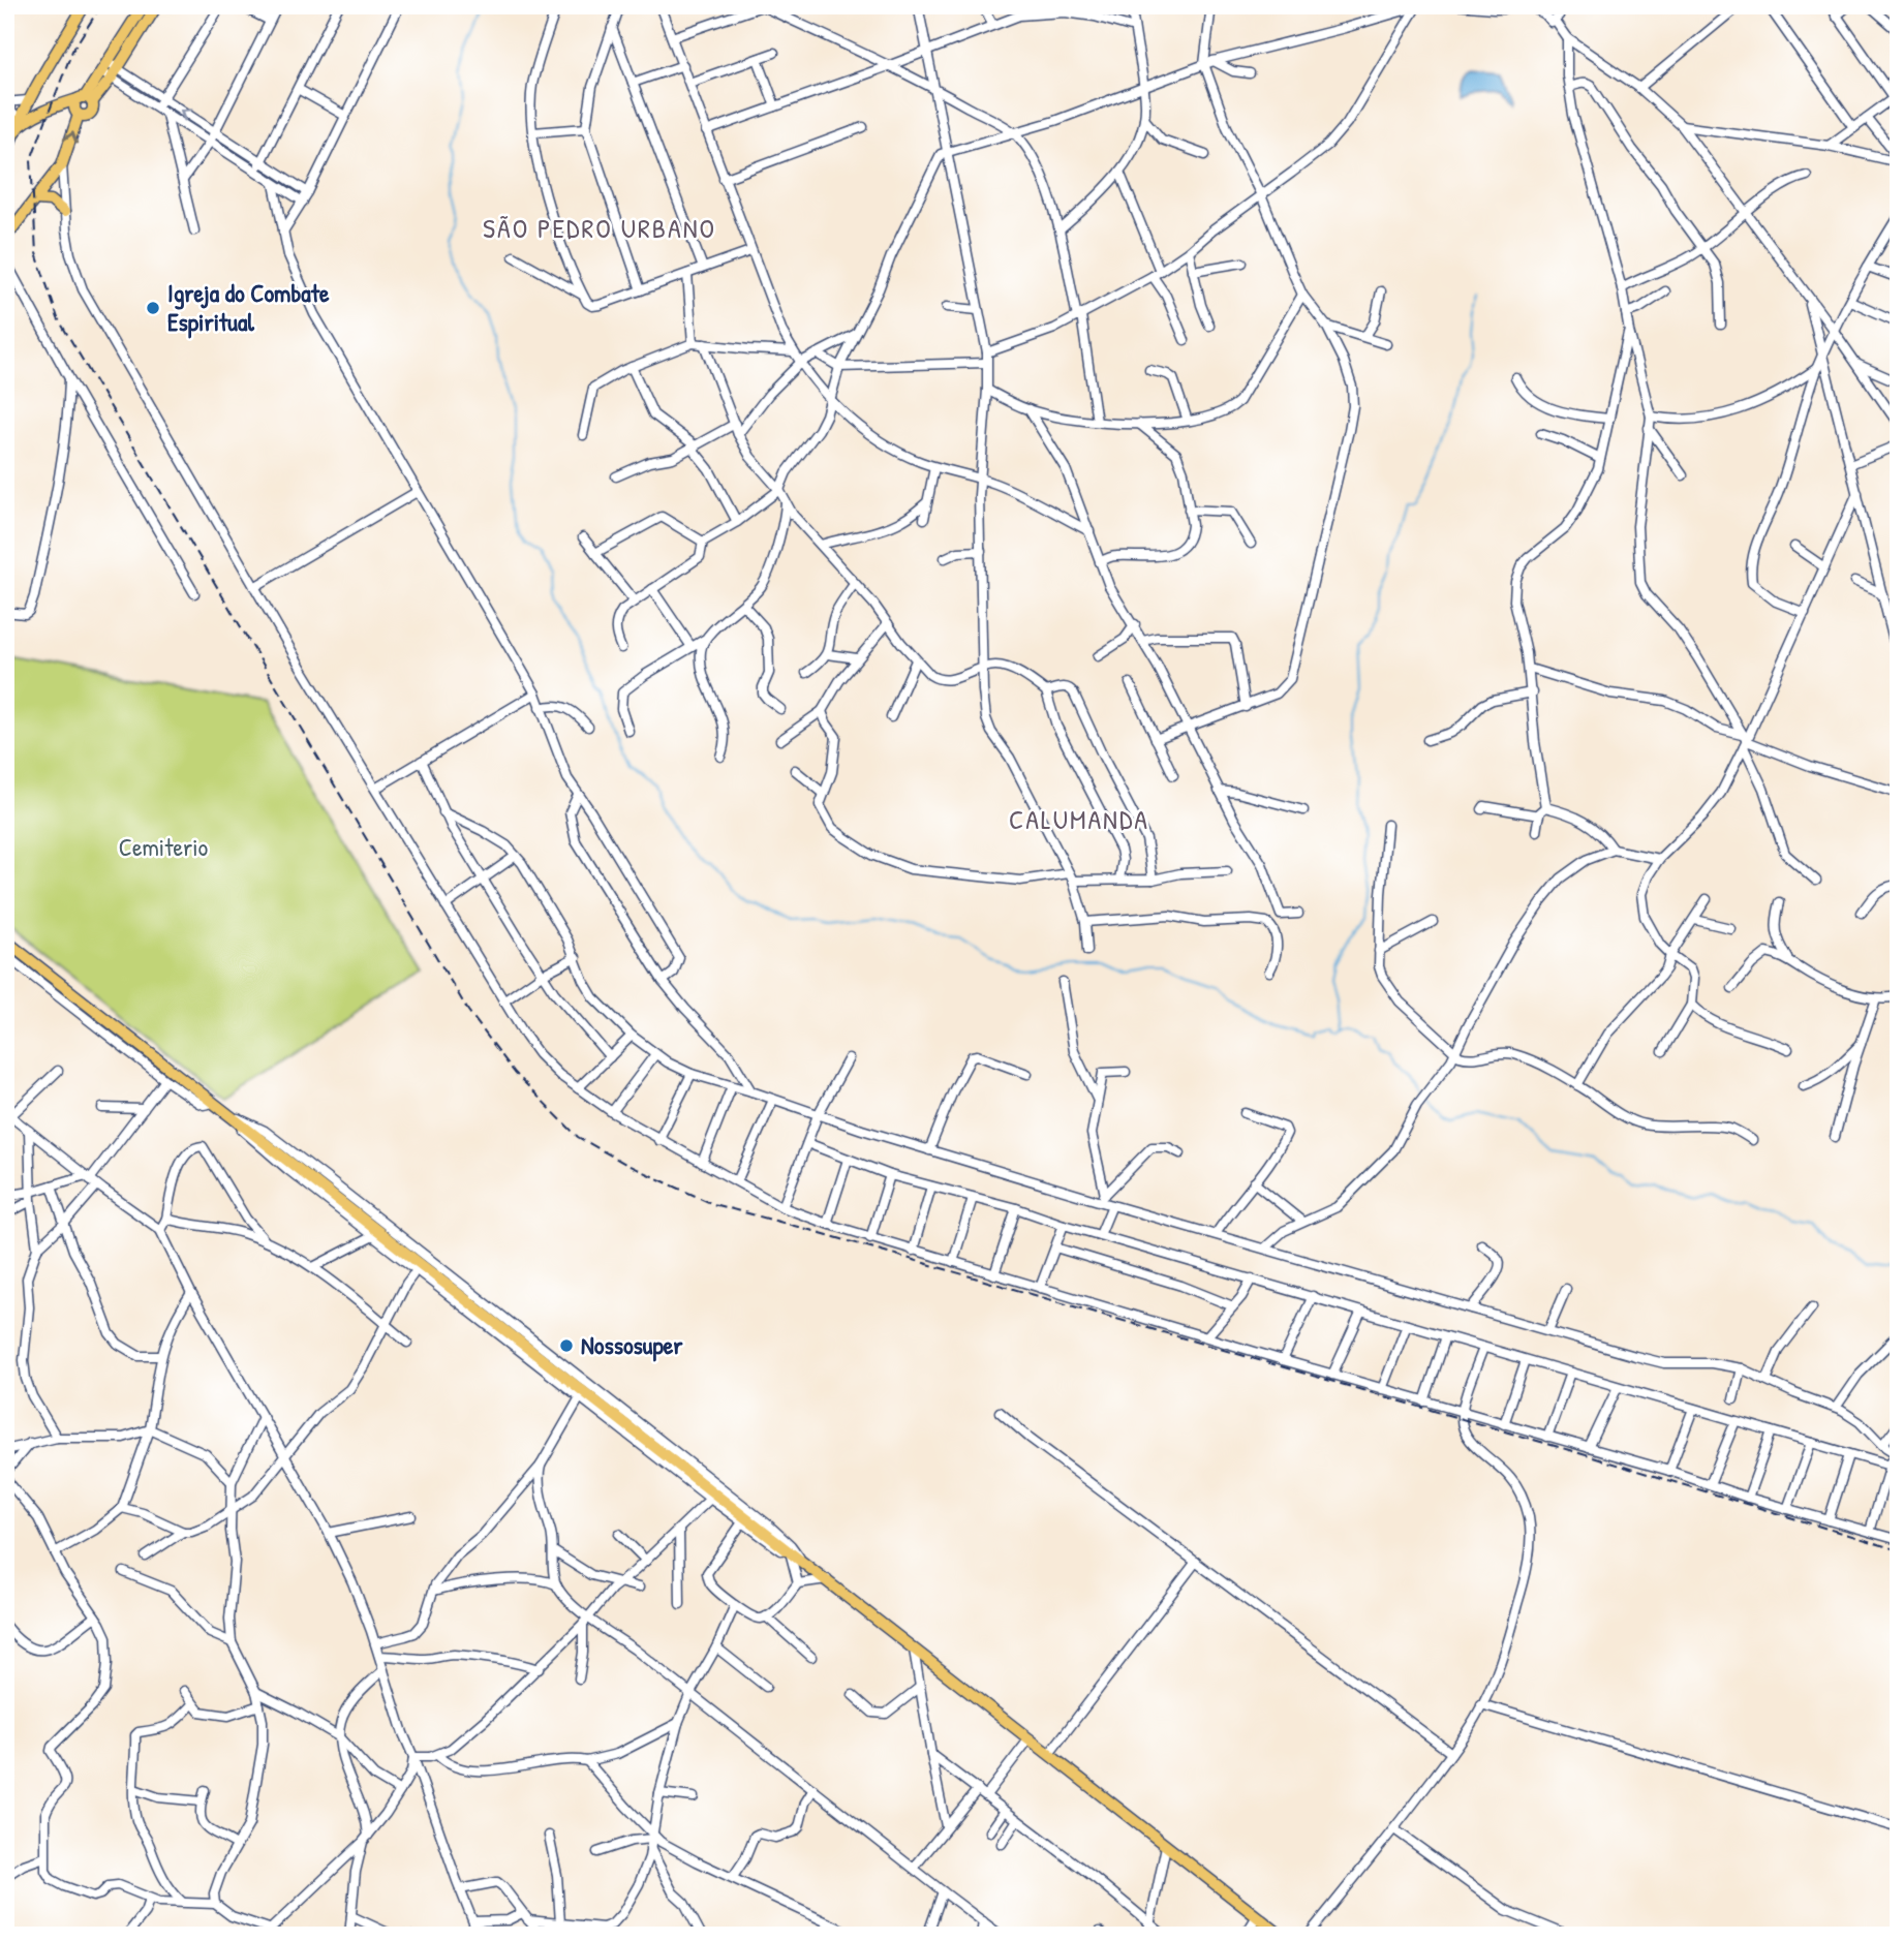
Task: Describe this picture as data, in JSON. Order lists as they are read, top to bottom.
{
  "districts": ["SÃO PEDRO URBANO", "CALUMANDA"],
  "parks": ["Cemiterio"],
  "places": ["Igreja do Combate Espiritual", "Nossosuper"]
}
